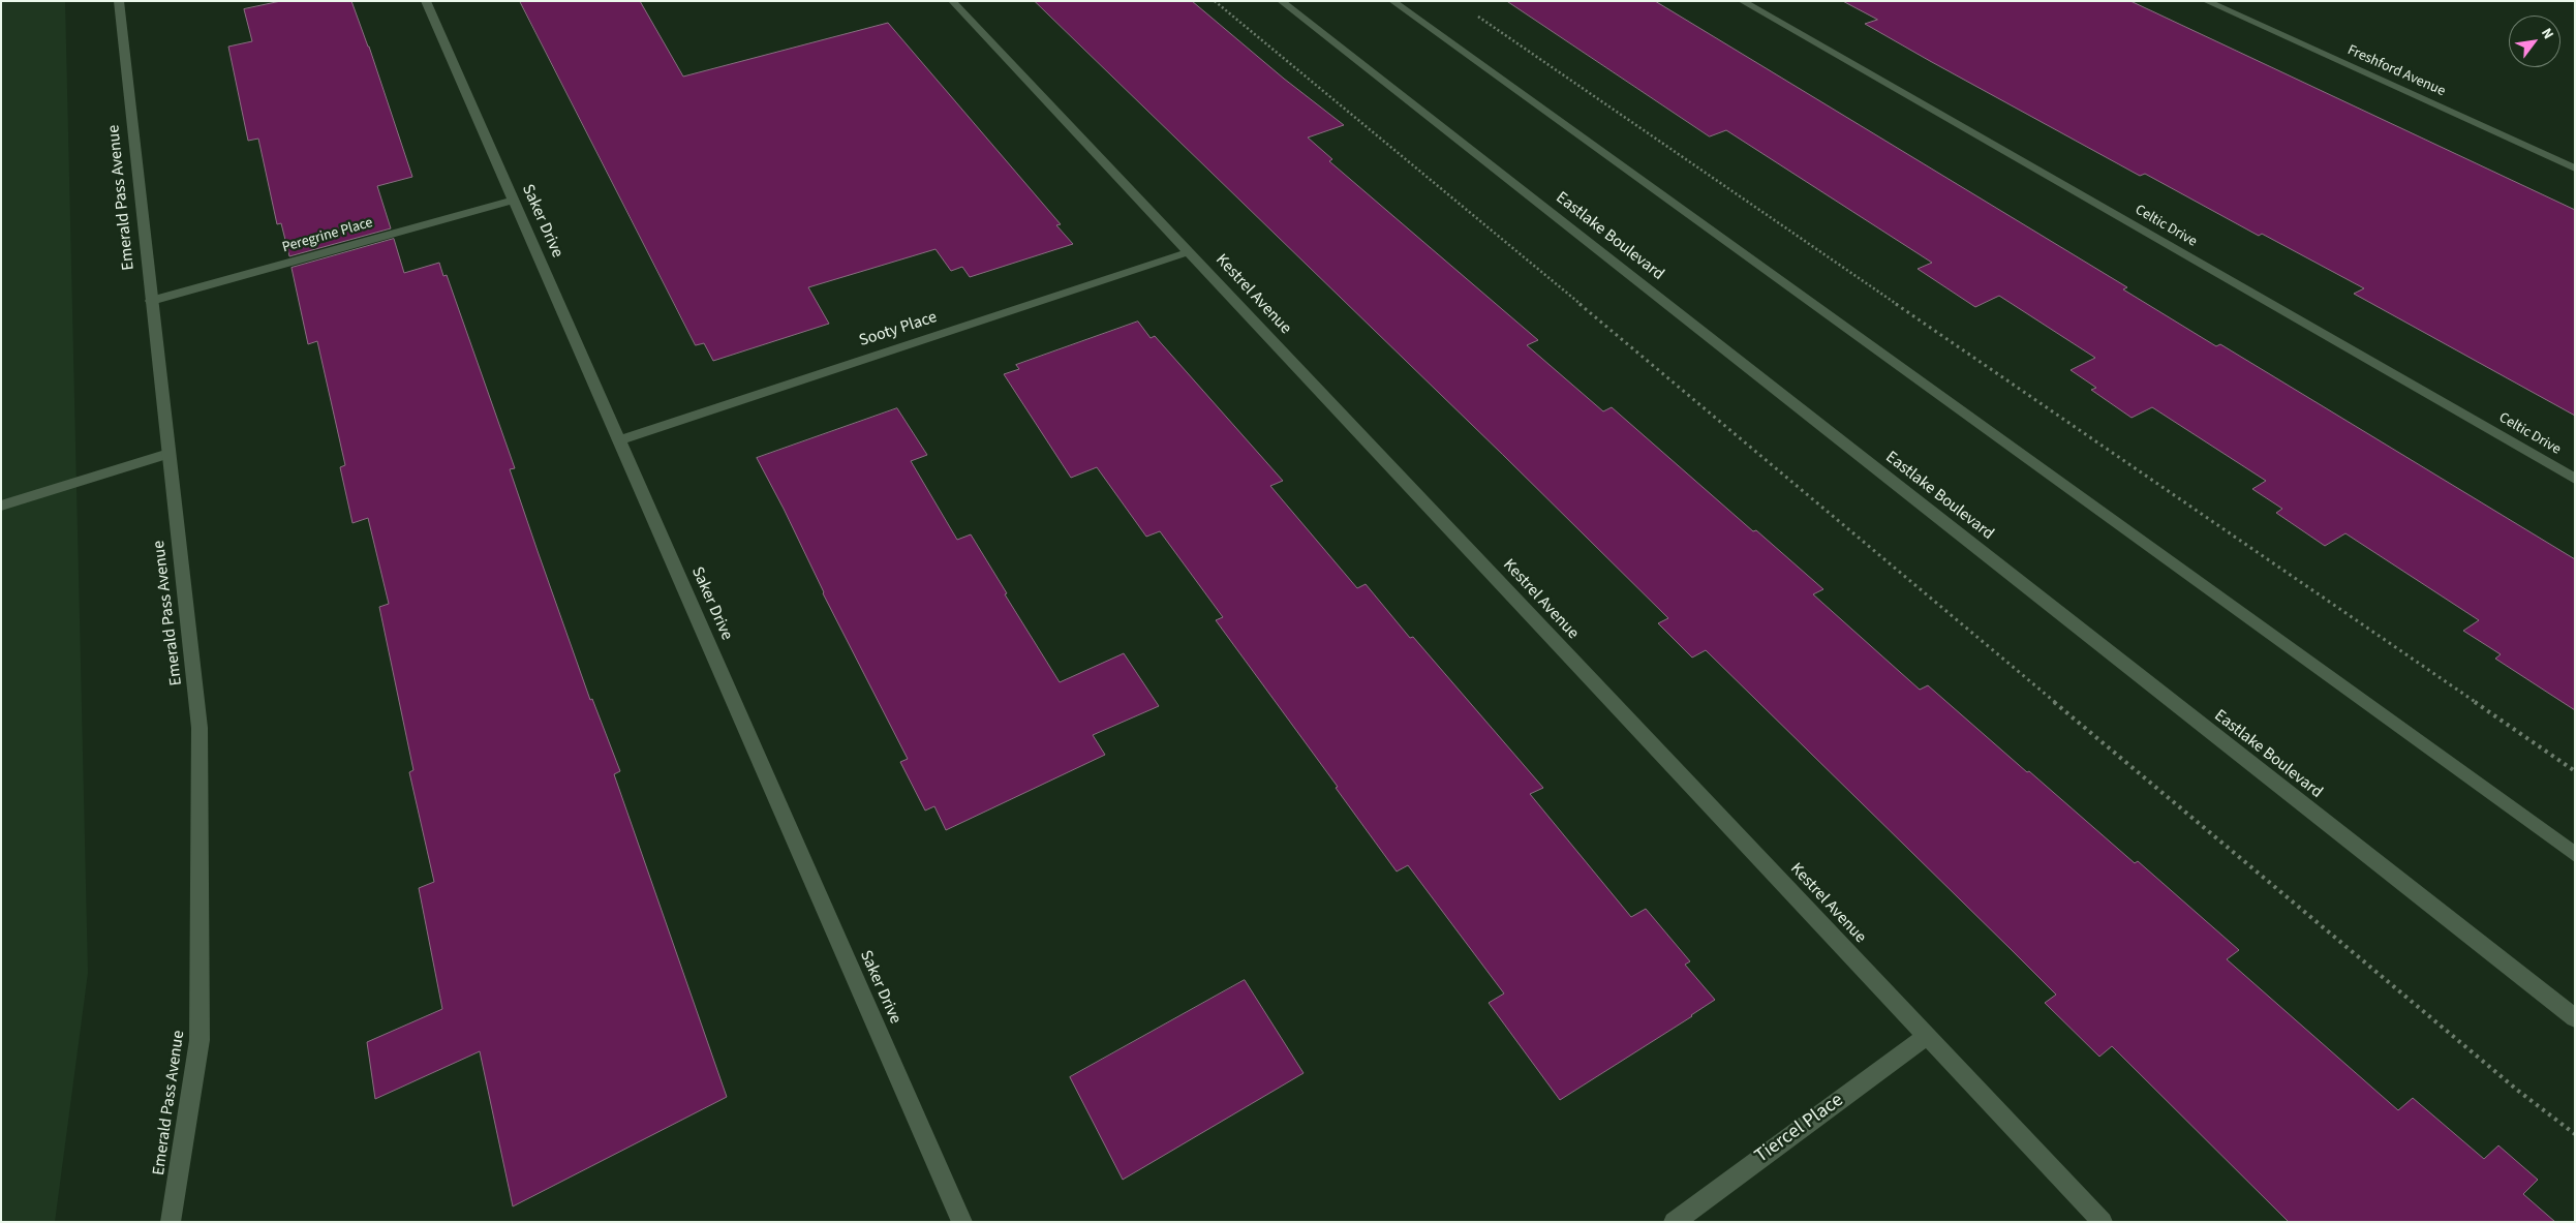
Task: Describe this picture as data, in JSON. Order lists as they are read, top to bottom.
{
  "streets": {
    "street": [
      "Freshford Avenue",
      "Emerald Pass Avenue",
      "Saker Drive",
      "Celtic Drive",
      "Peregrine Place",
      "Eastlake Boulevard",
      "Kestrel Avenue",
      "Sooty Place",
      "Tiercel Place"
    ]
  },
  "crossings": [
    ["Emerald Pass Avenue", "Peregrine Place"],
    ["Saker Drive", "Peregrine Place"],
    ["Saker Drive", "Sooty Place"],
    ["Kestrel Avenue", "Sooty Place"],
    ["Kestrel Avenue", "Tiercel Place"]
  ],
  "north": "top right"
}
